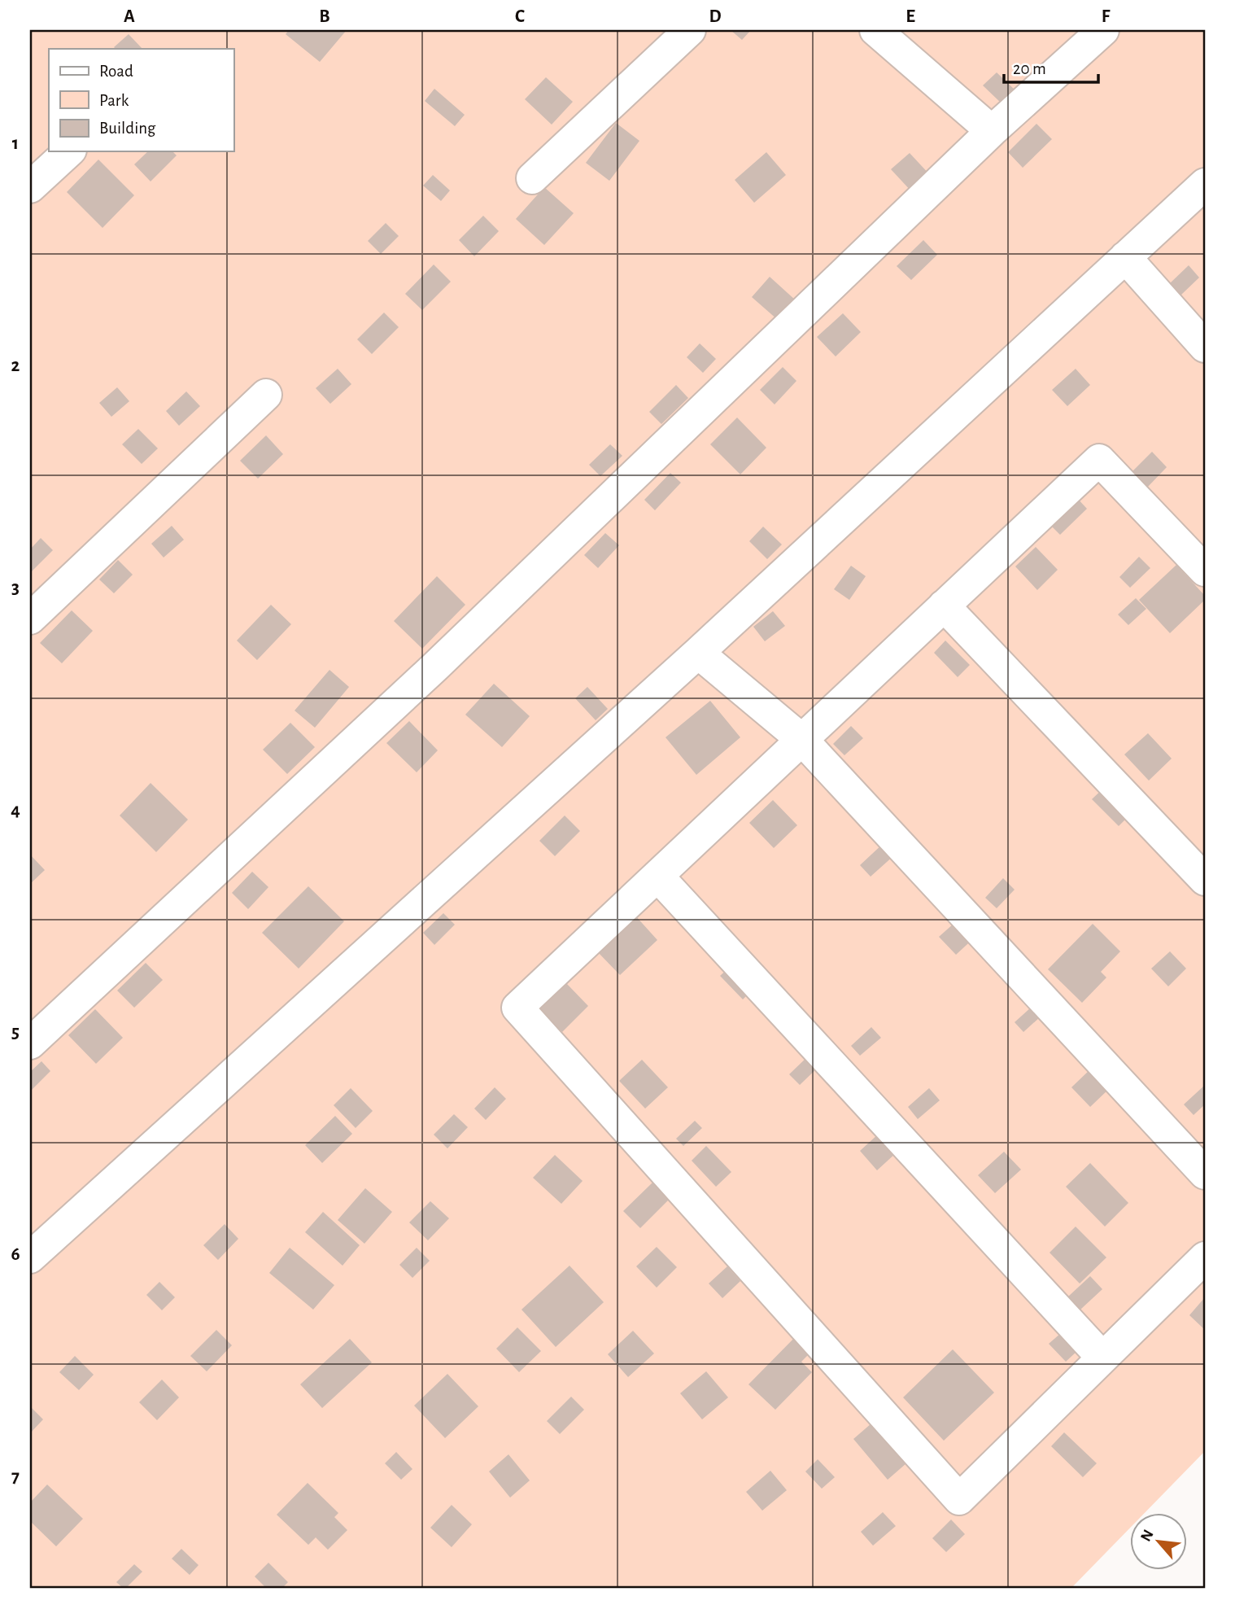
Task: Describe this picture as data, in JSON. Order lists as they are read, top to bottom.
{
  "legend": ["Road", "Park", "Building"],
  "scale_bar": "20 m",
  "north": "top left",
  "grid": {
    "columns": [
      "A",
      "B",
      "C",
      "D",
      "E",
      "F"
    ],
    "rows": [
      "1",
      "2",
      "3",
      "4",
      "5",
      "6",
      "7"
    ]
  }
}
